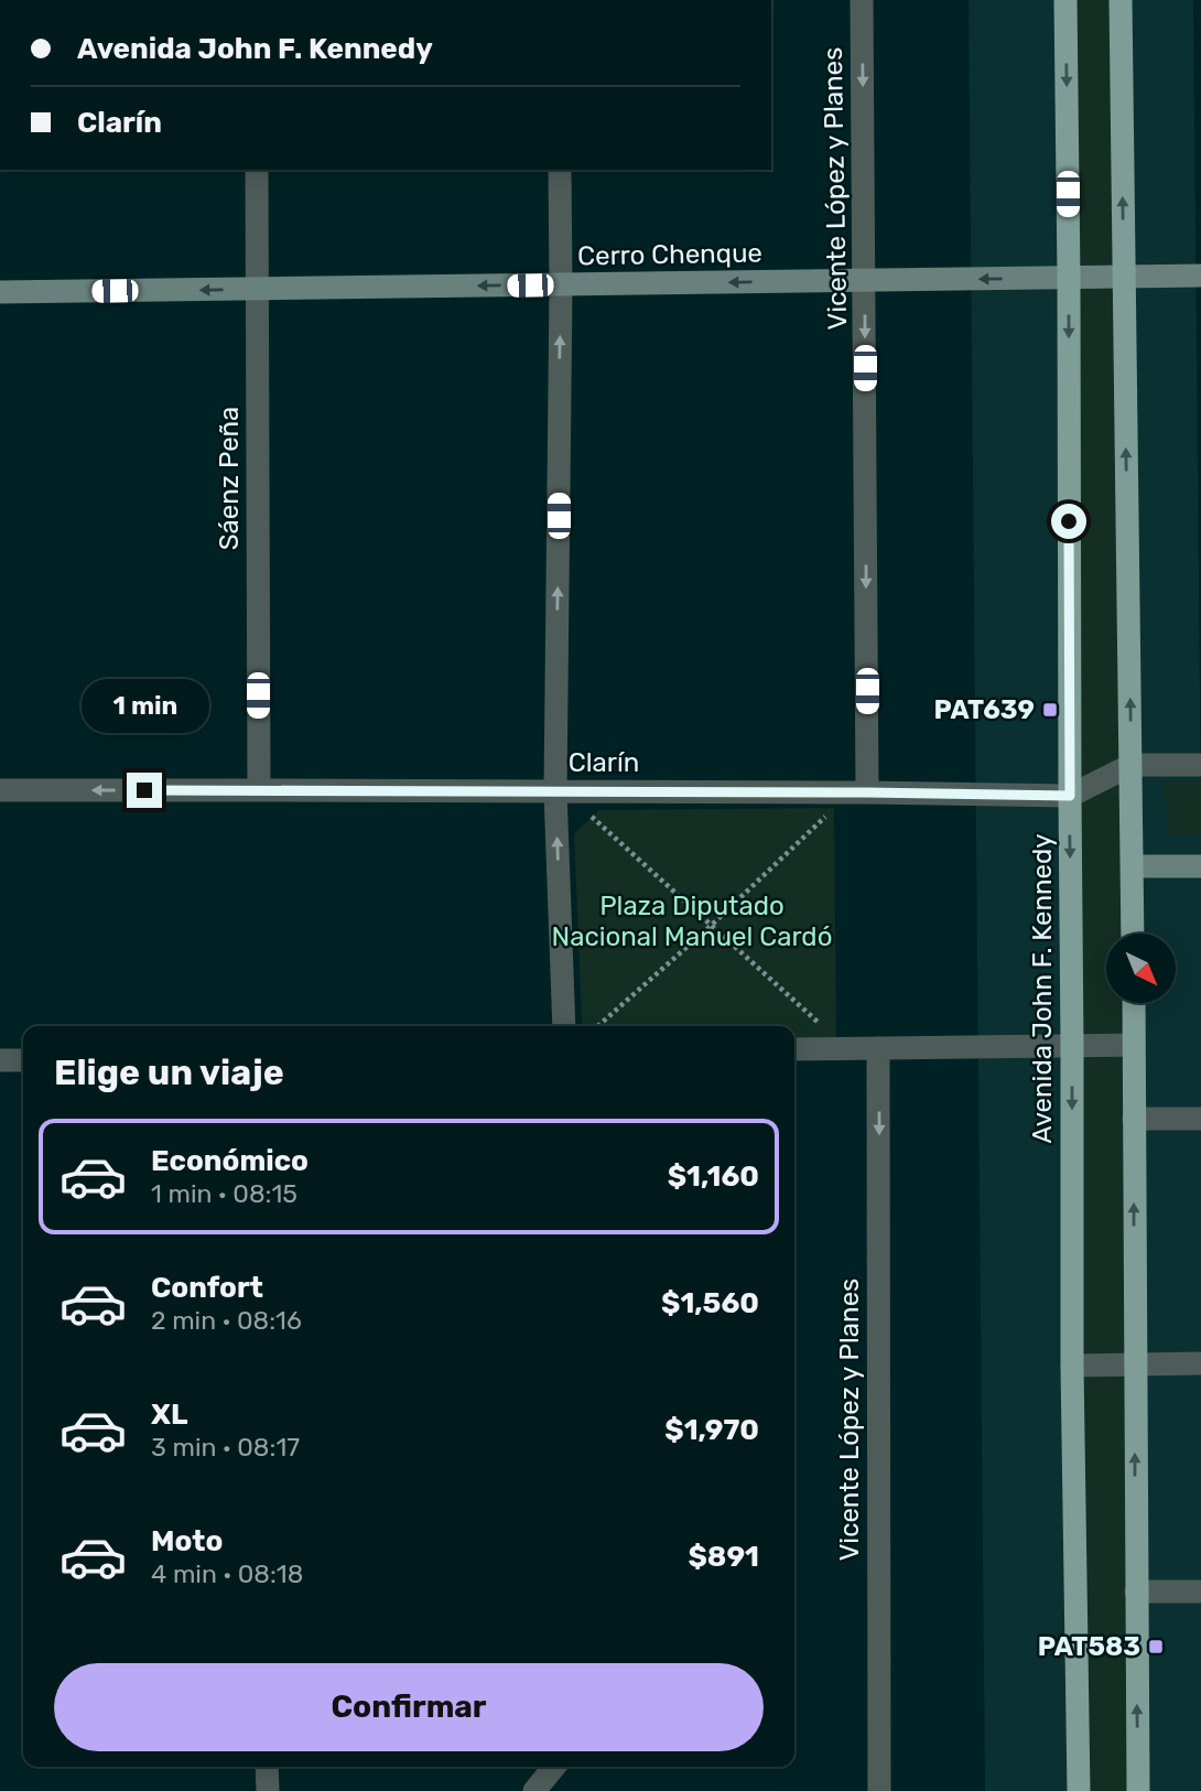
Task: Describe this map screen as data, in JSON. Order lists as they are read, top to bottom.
{
  "streets": {
    "main road": ["Avenida John F. Kennedy"],
    "street": [
      "Vicente López y Planes",
      "Cerro Chenque",
      "Sáenz Peña",
      "Clarín"
    ]
  },
  "crossings": [
    ["Vicente López y Planes", "Cerro Chenque"],
    ["Vicente López y Planes", "Clarín"],
    ["Cerro Chenque", "Sáenz Peña"],
    ["Cerro Chenque", "Avenida John F. Kennedy"],
    ["Sáenz Peña", "Clarín"],
    ["Clarín", "Avenida John F. Kennedy"]
  ],
  "one_way": ["Vicente López y Planes", "Cerro Chenque"],
  "parks": ["Plaza Diputado Nacional Manuel Cardó"],
  "places": {
    "transit": ["PAT639", "PAT583"]
  },
  "north": "bottom right",
  "page": {
    "banner": ["Avenida John F. Kennedy", "Clarín"],
    "bubble": "1 min",
    "heading": "Elige un viaje",
    "list": [
      {
        "name": "Económico",
        "note": "1 min · 08:15",
        "value": "$1,160"
      },
      {
        "name": "Confort",
        "note": "2 min · 08:16",
        "value": "$1,560"
      },
      {
        "name": "XL",
        "note": "3 min · 08:17",
        "value": "$1,970"
      },
      {
        "name": "Moto",
        "note": "4 min · 08:18",
        "value": "$891"
      }
    ],
    "buttons": "Confirmar"
  }
}
